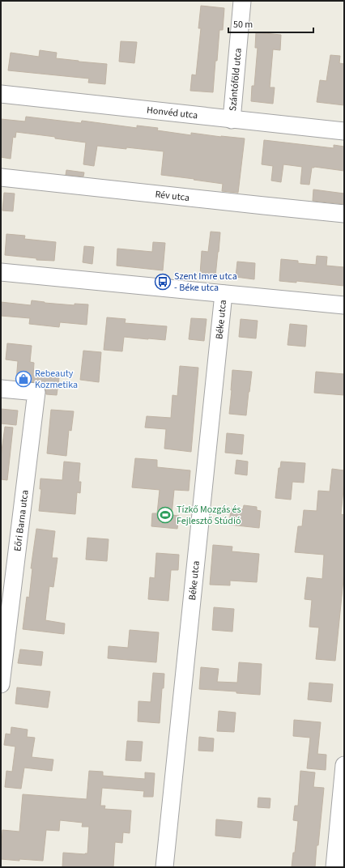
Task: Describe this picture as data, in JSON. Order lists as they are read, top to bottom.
{
  "streets": {
    "street": [
      "Szántóföld utca",
      "Honvéd utca",
      "Rév utca",
      "Béke utca",
      "Eőri Barna utca"
    ]
  },
  "crossings": [
    ["Szántóföld utca", "Honvéd utca"]
  ],
  "places": {
    "bus stop": ["Szent Imre utca - Béke utca"],
    "shop": ["Rebeauty Kozmetika"],
    "sports": ["Tízkő Mozgás és Fejlesztő Stúdió"]
  },
  "scale_bar": "50 m"
}
